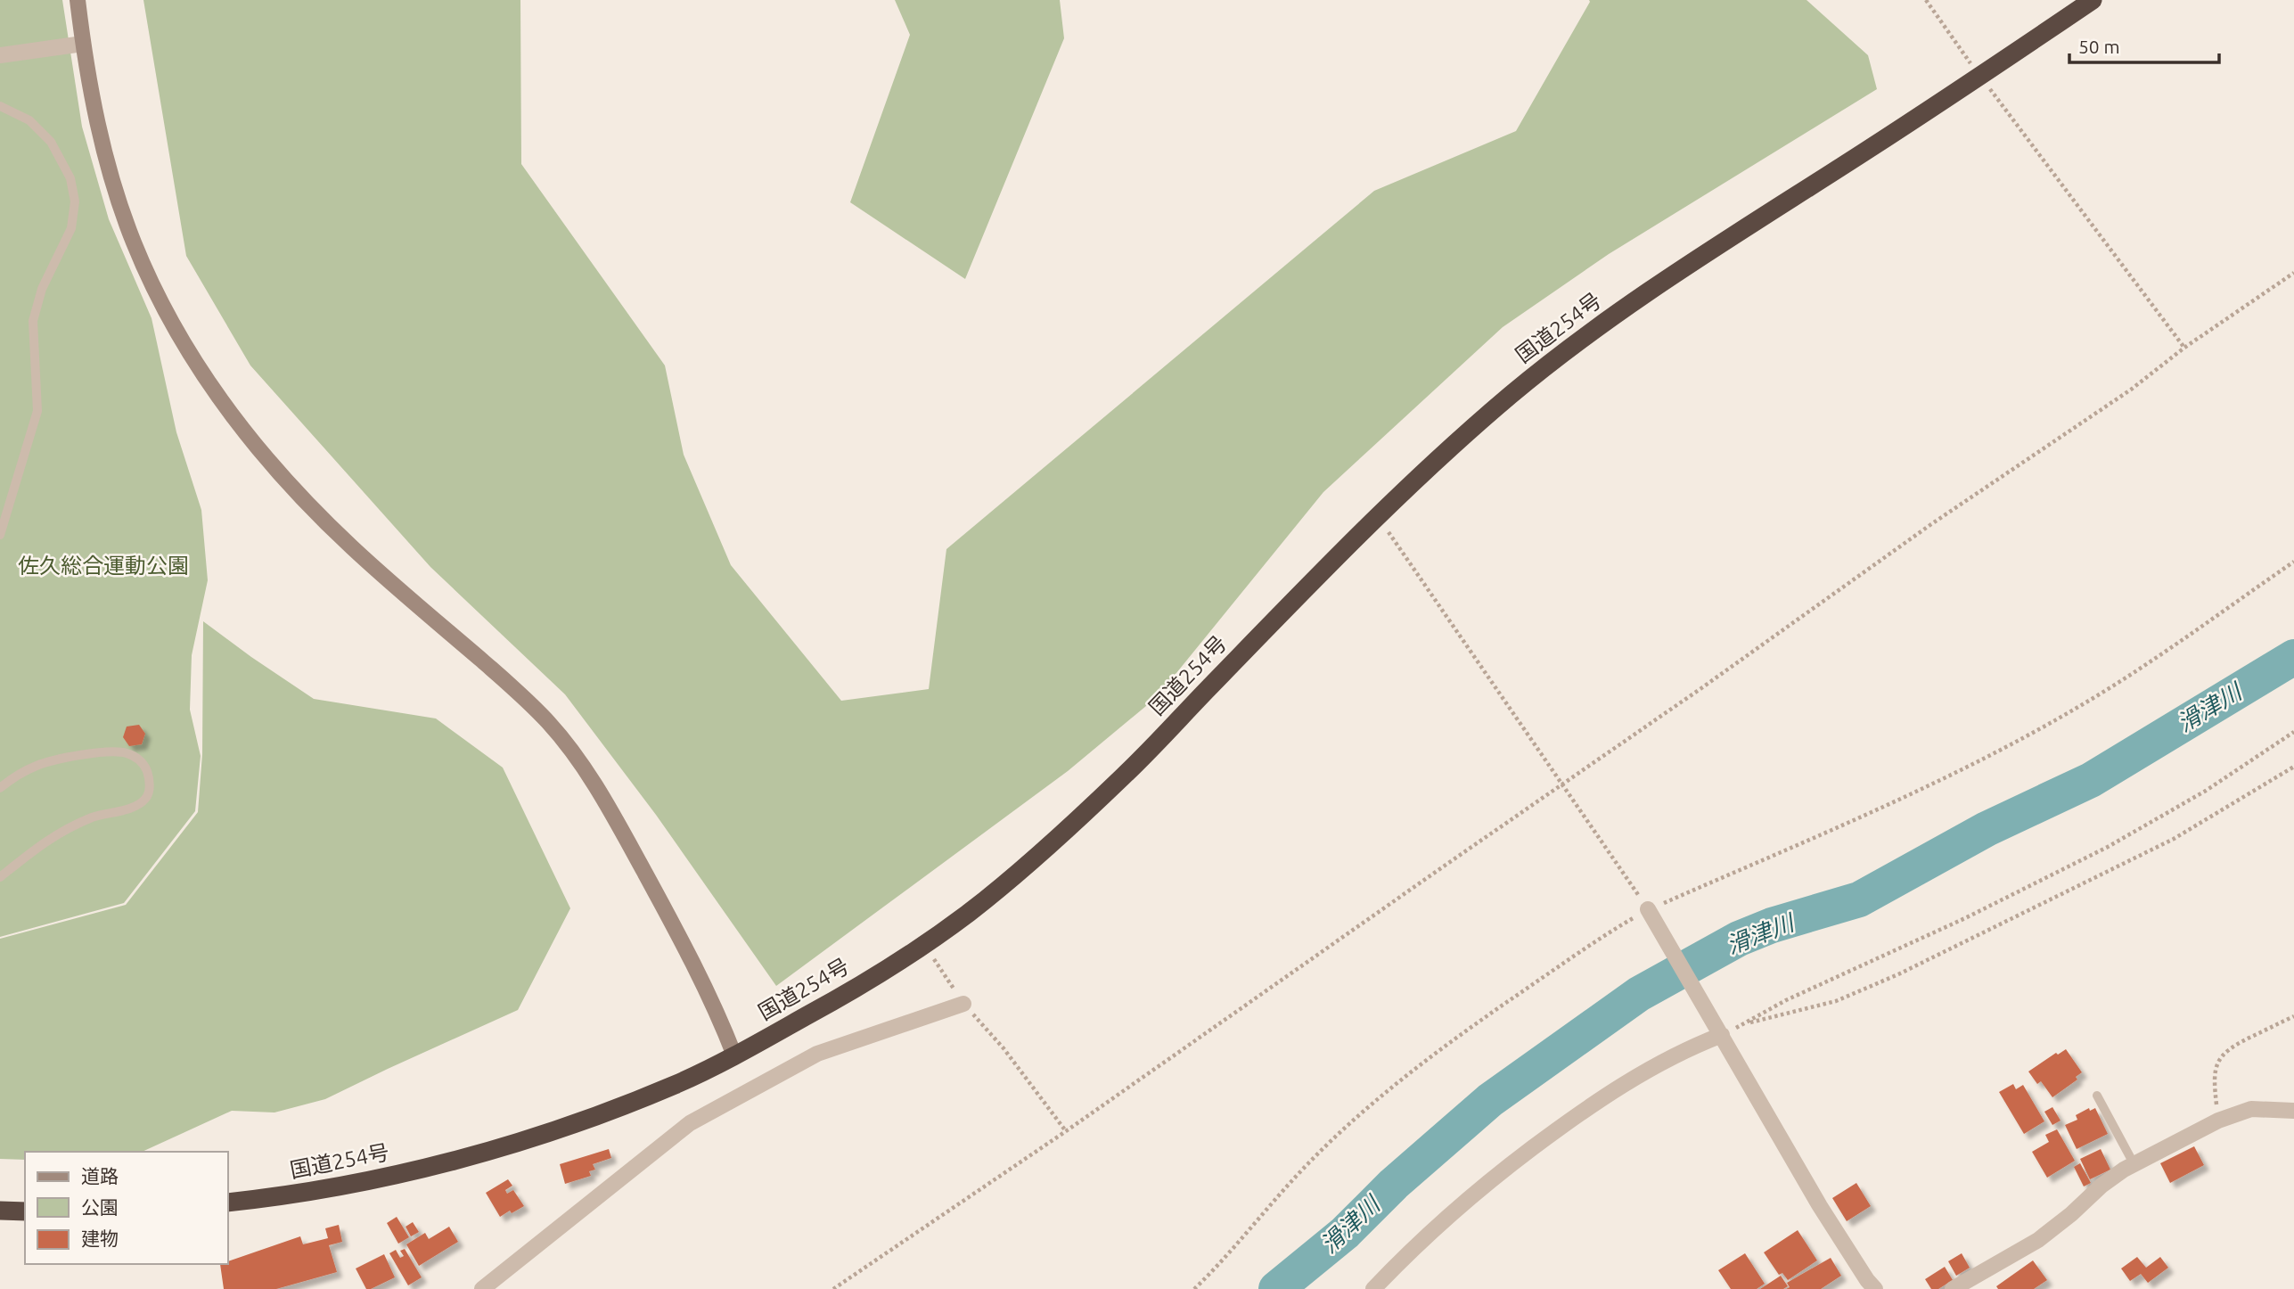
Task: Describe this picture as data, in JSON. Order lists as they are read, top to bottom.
{
  "streets": {
    "highway": ["国道254号"]
  },
  "water": ["滑津川"],
  "parks": ["佐久総合運動公園"],
  "legend": ["道路", "公園", "建物"],
  "scale_bar": "50 m"
}
